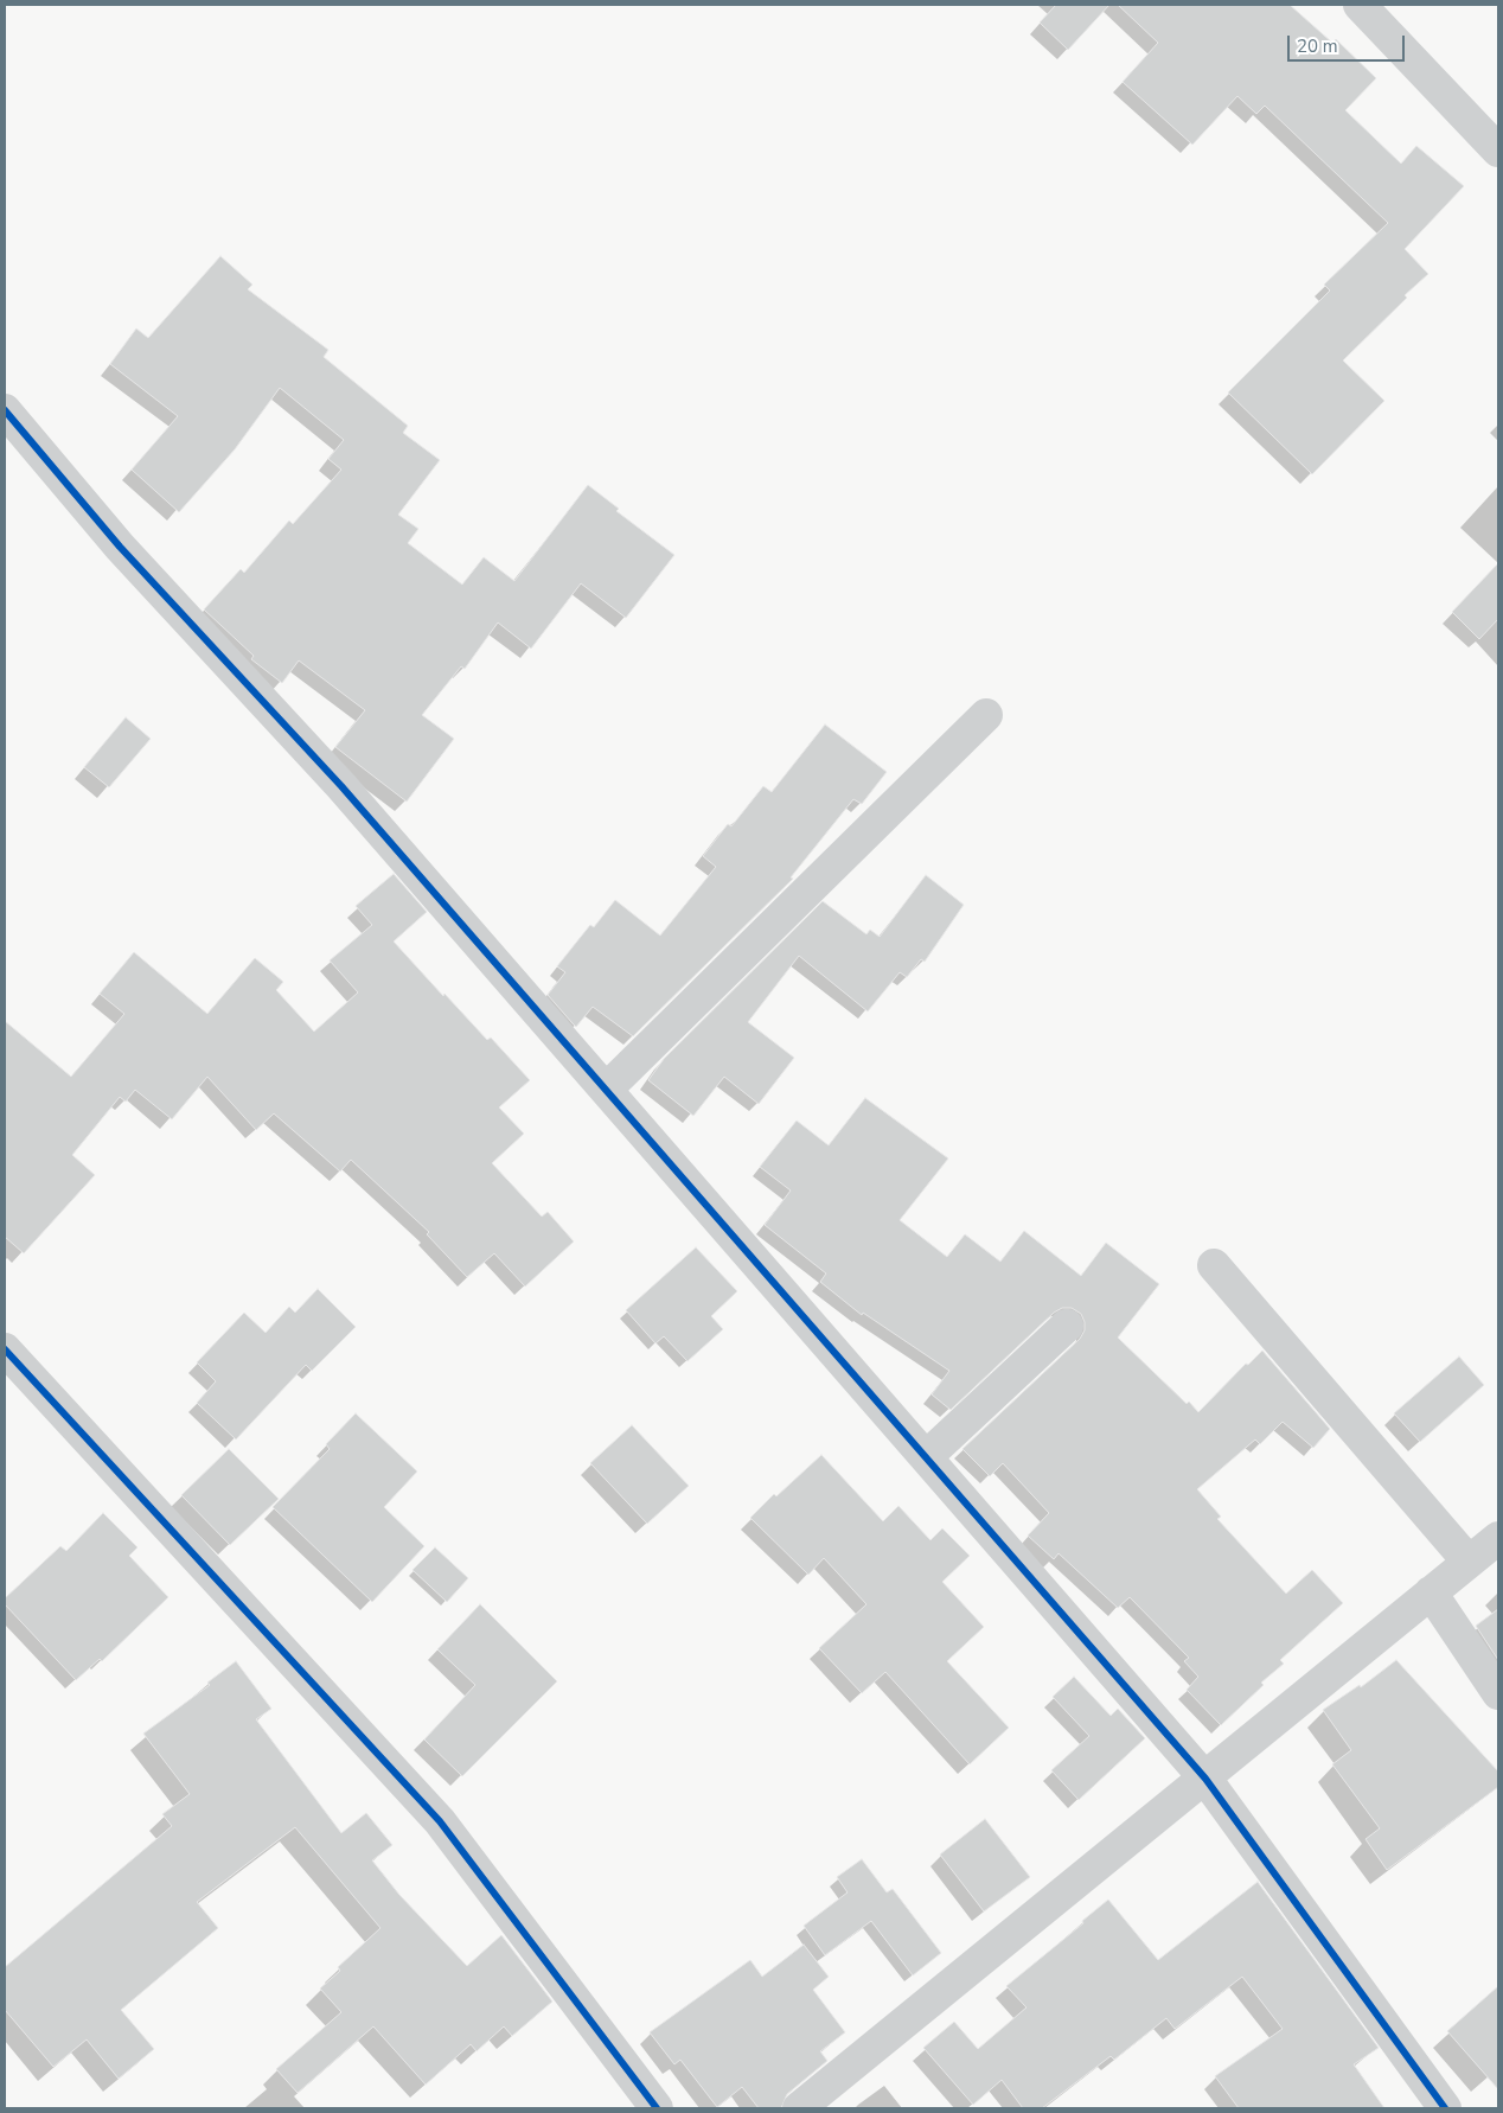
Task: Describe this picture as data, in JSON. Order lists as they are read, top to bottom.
{
  "scale_bar": "20 m"
}
